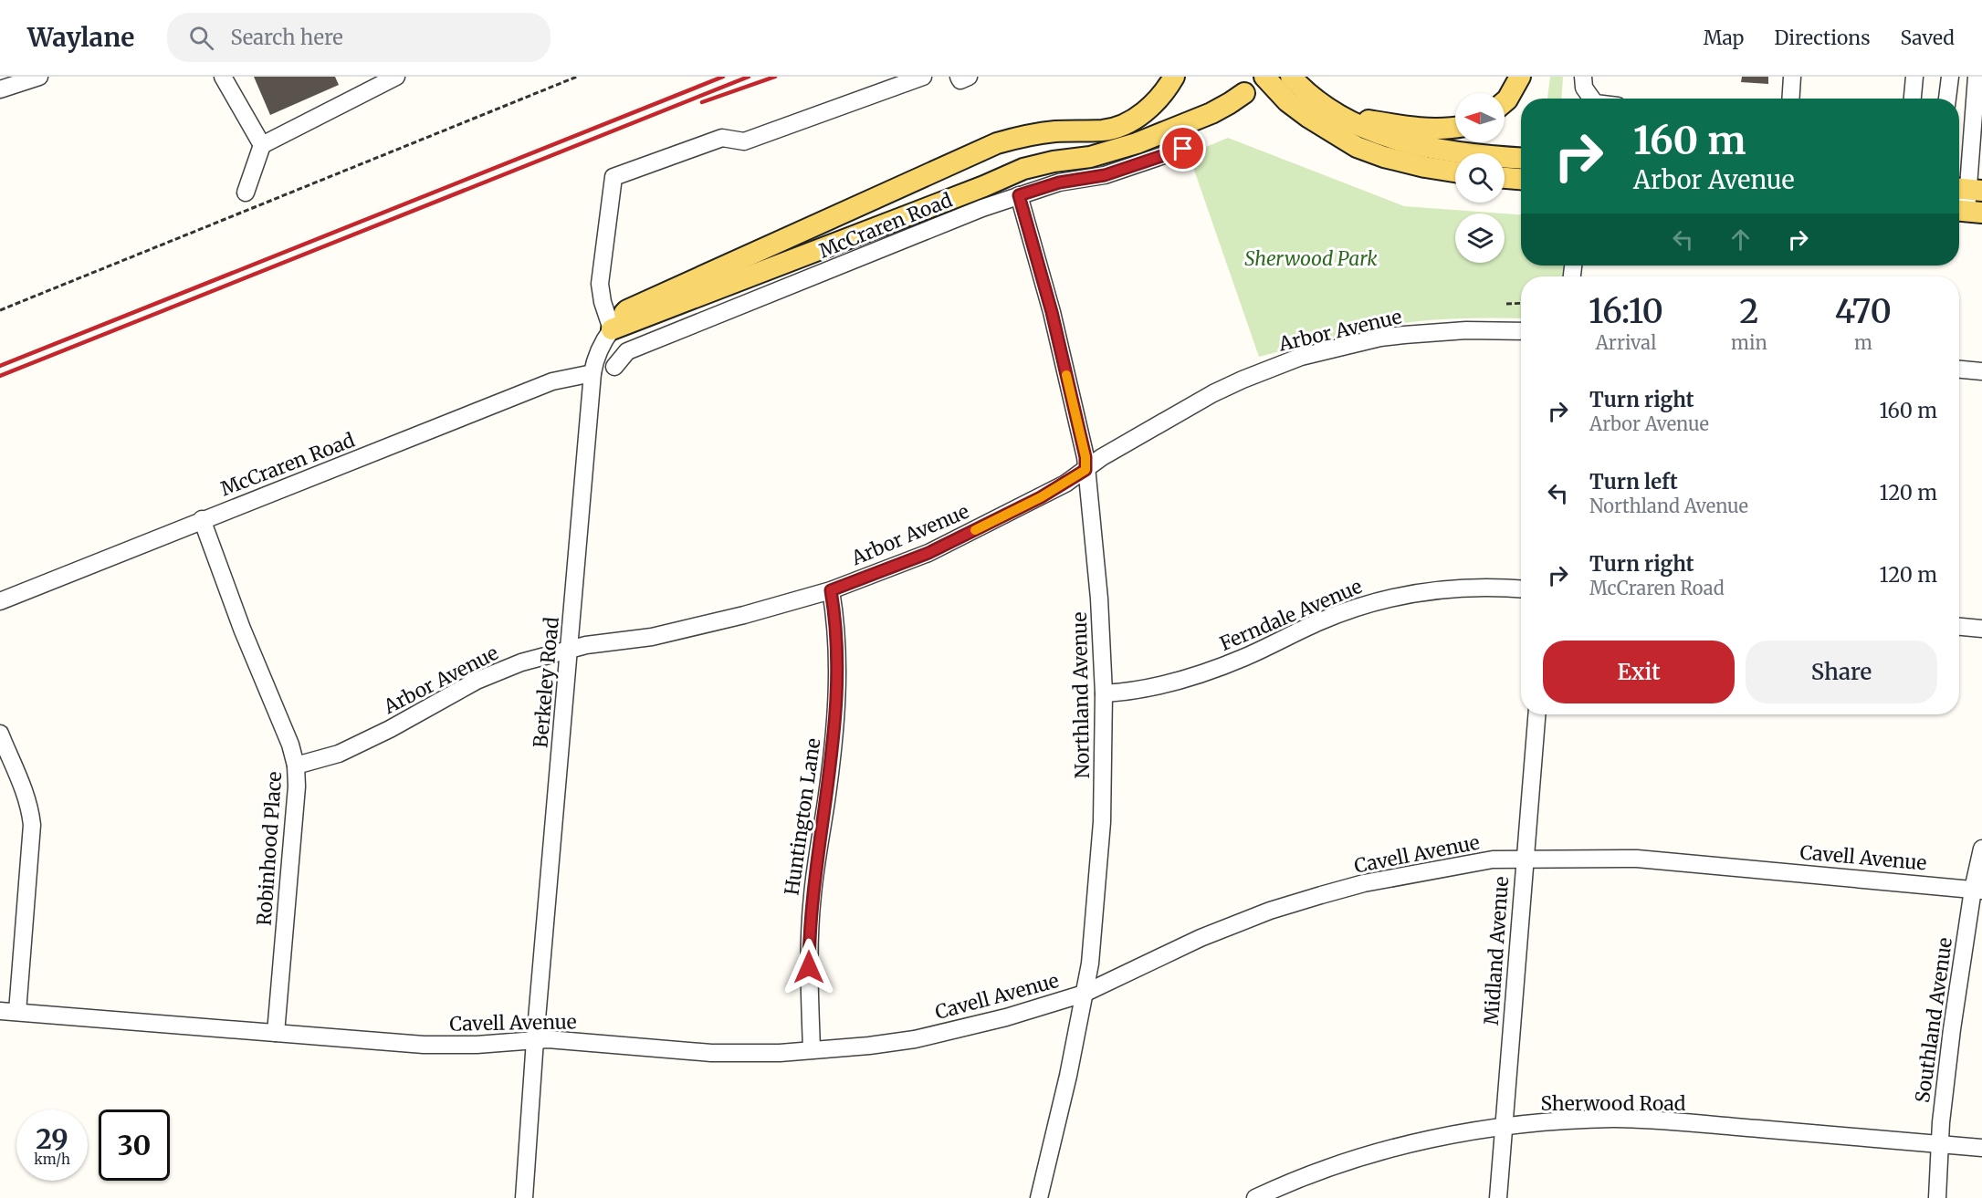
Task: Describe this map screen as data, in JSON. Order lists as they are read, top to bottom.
{
  "streets": {
    "street": [
      "McCraren Road",
      "Arbor Avenue",
      "Ferndale Avenue",
      "Berkeley Road",
      "Northland Avenue",
      "Huntington Lane",
      "Robinhood Place",
      "Cavell Avenue",
      "Midland Avenue",
      "Southland Avenue",
      "Sherwood Road"
    ]
  },
  "crossings": [
    ["McCraren Road", "Berkeley Road"],
    ["McCraren Road", "Northland Avenue"],
    ["McCraren Road", "Robinhood Place"],
    ["Arbor Avenue", "Berkeley Road"],
    ["Arbor Avenue", "Northland Avenue"],
    ["Arbor Avenue", "Huntington Lane"],
    ["Arbor Avenue", "Robinhood Place"],
    ["Ferndale Avenue", "Northland Avenue"],
    ["Berkeley Road", "Cavell Avenue"],
    ["Northland Avenue", "Cavell Avenue"],
    ["Huntington Lane", "Cavell Avenue"],
    ["Robinhood Place", "Cavell Avenue"],
    ["Cavell Avenue", "Midland Avenue"],
    ["Cavell Avenue", "Southland Avenue"],
    ["Midland Avenue", "Sherwood Road"],
    ["Southland Avenue", "Sherwood Road"]
  ],
  "parks": ["Sherwood Park"],
  "north": "left",
  "page": {
    "header": "Waylane",
    "search": "Search here",
    "nav": ["Map", "Directions", "Saved"],
    "turn": ["160 m", "Arbor Avenue"],
    "eta": [
      "16:10",
      "Arrival",
      "2",
      "min",
      "470",
      "m"
    ],
    "list": [
      {
        "name": "Turn right",
        "note": "Arbor Avenue",
        "value": "160 m"
      },
      {
        "name": "Turn left",
        "note": "Northland Avenue",
        "value": "120 m"
      },
      {
        "name": "Turn right",
        "note": "McCraren Road",
        "value": "120 m"
      }
    ],
    "buttons": ["Exit", "Share"],
    "speed": "29 km/h",
    "limit": "30"
  }
}
